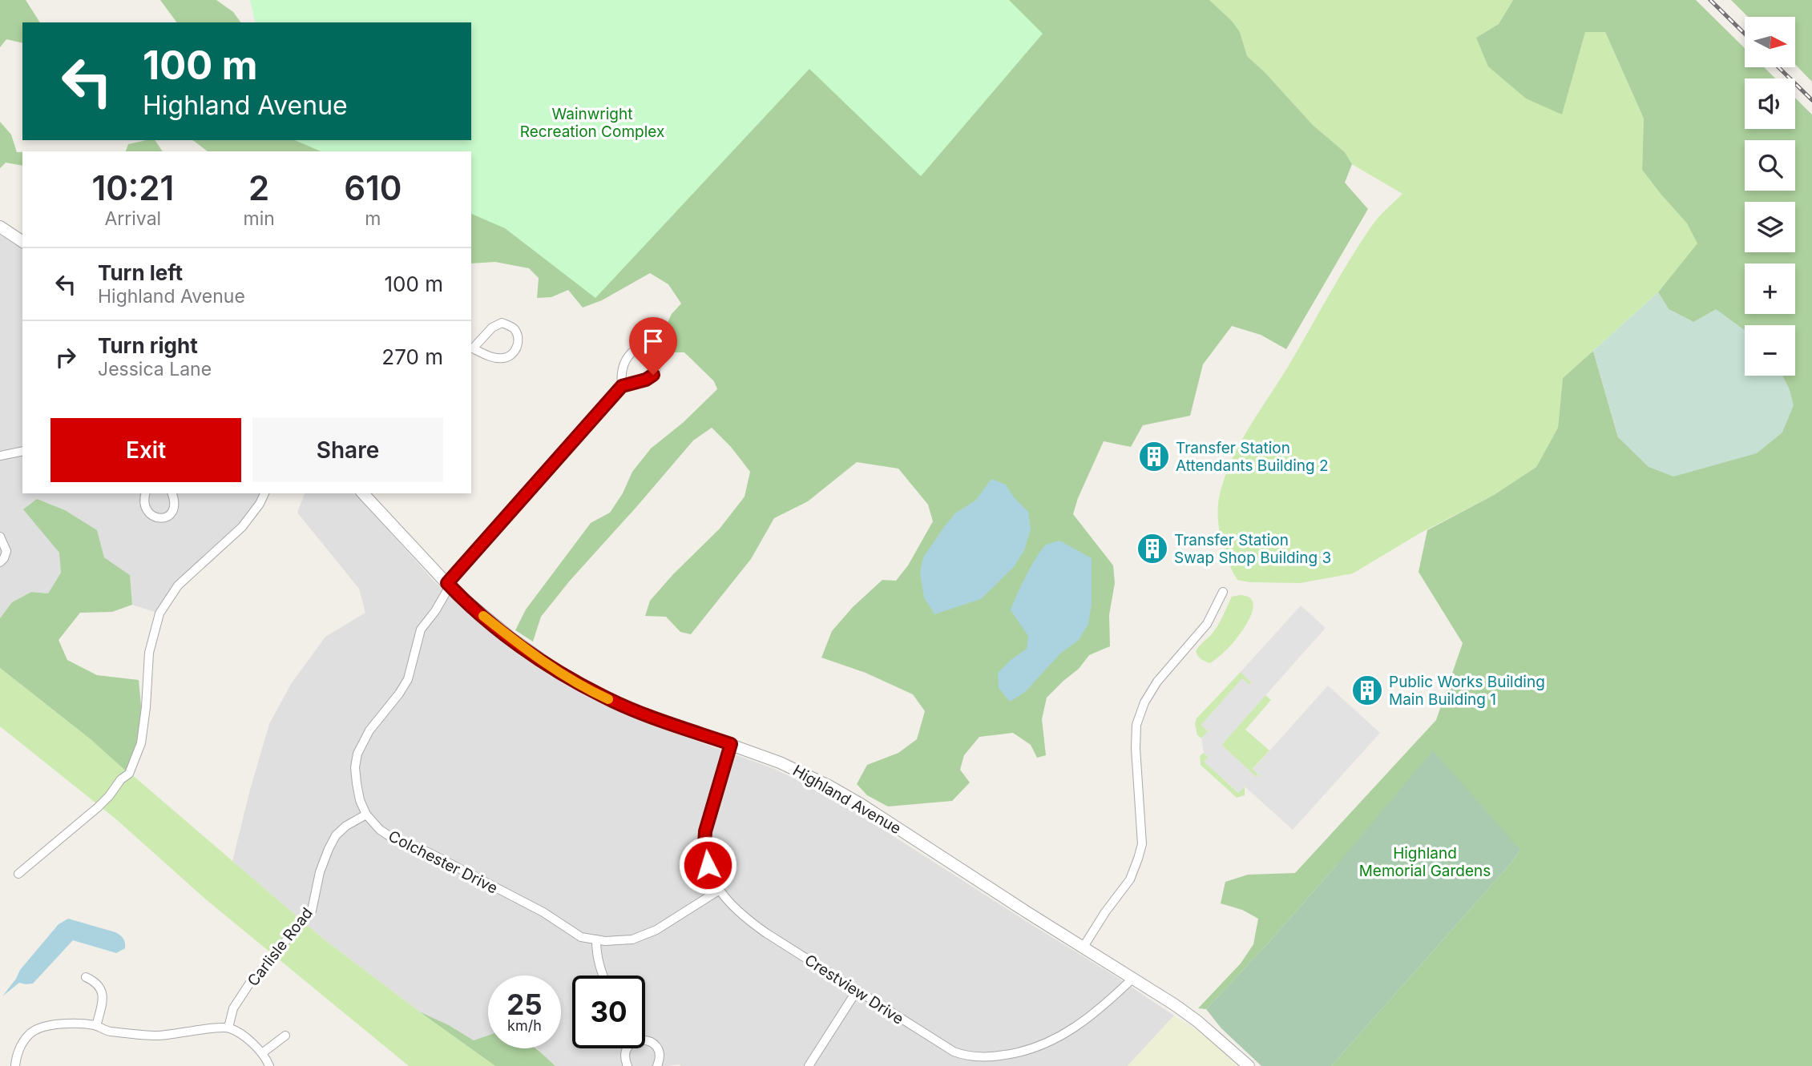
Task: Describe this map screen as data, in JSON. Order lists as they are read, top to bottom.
{
  "streets": {
    "street": [
      "Highland Avenue",
      "Colchester Drive",
      "Carlisle Road",
      "Crestview Drive"
    ]
  },
  "crossings": [
    ["Highland Avenue", "Colchester Drive"],
    ["Highland Avenue", "Crestview Drive"],
    ["Colchester Drive", "Carlisle Road"],
    ["Colchester Drive", "Crestview Drive"]
  ],
  "parks": ["Wainwright Recreation Complex", "Highland Memorial Gardens"],
  "places": {
    "building": ["Transfer Station Attendants Building 2", "Transfer Station Swap Shop Building 3", "Public Works Building Main Building 1"]
  },
  "north": "right",
  "page": {
    "map_buttons": ["+", "−"],
    "turn": ["100 m", "Highland Avenue"],
    "eta": [
      "10:21",
      "Arrival",
      "2",
      "min",
      "610",
      "m"
    ],
    "list": [
      {
        "name": "Turn left",
        "note": "Highland Avenue",
        "value": "100 m"
      },
      {
        "name": "Turn right",
        "note": "Jessica Lane",
        "value": "270 m"
      }
    ],
    "buttons": ["Exit", "Share"],
    "speed": "25 km/h",
    "limit": "30"
  }
}
